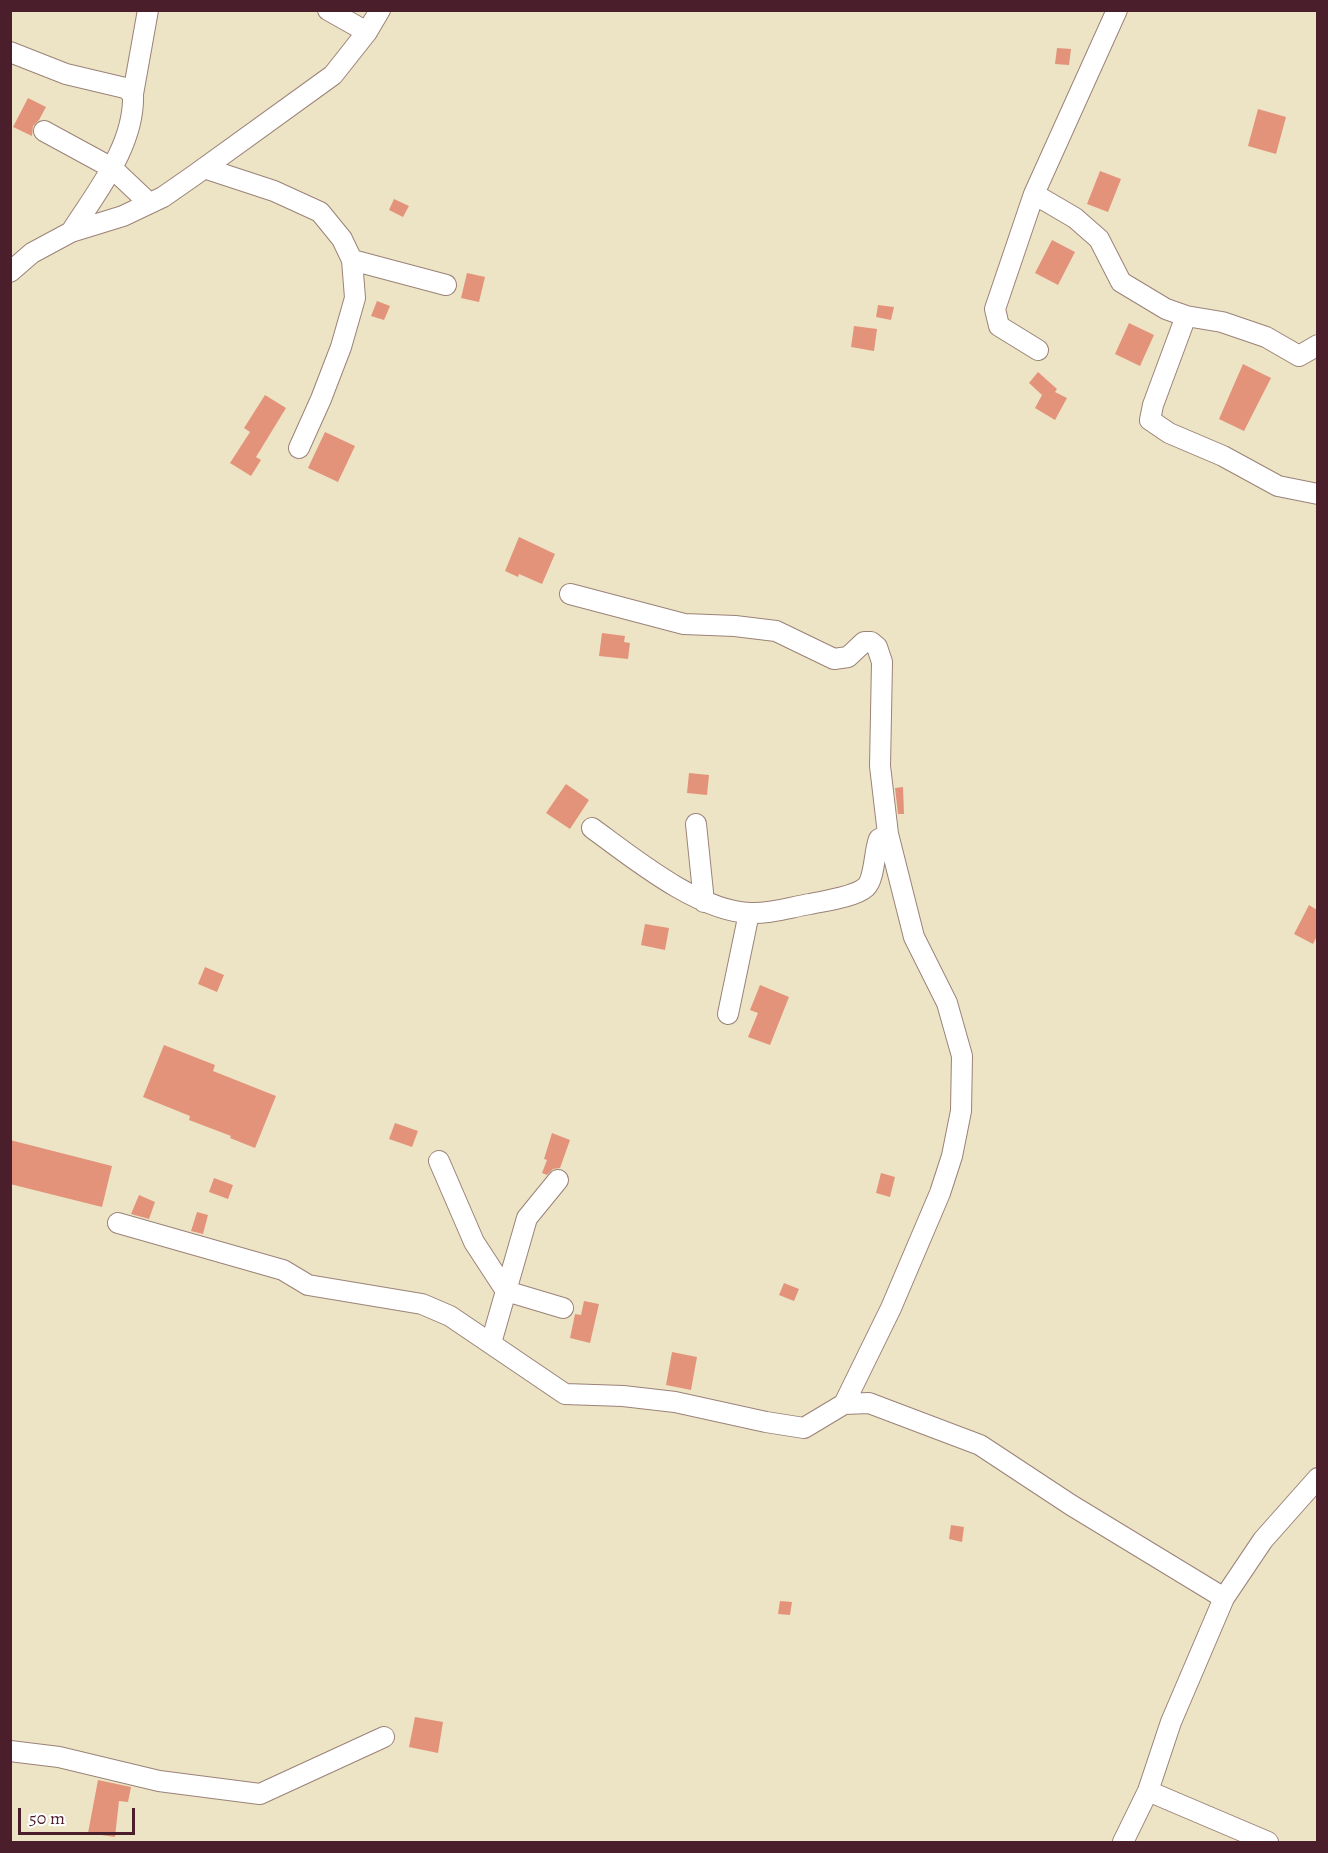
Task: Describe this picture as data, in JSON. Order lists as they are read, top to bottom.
{
  "scale_bar": "50 m"
}
